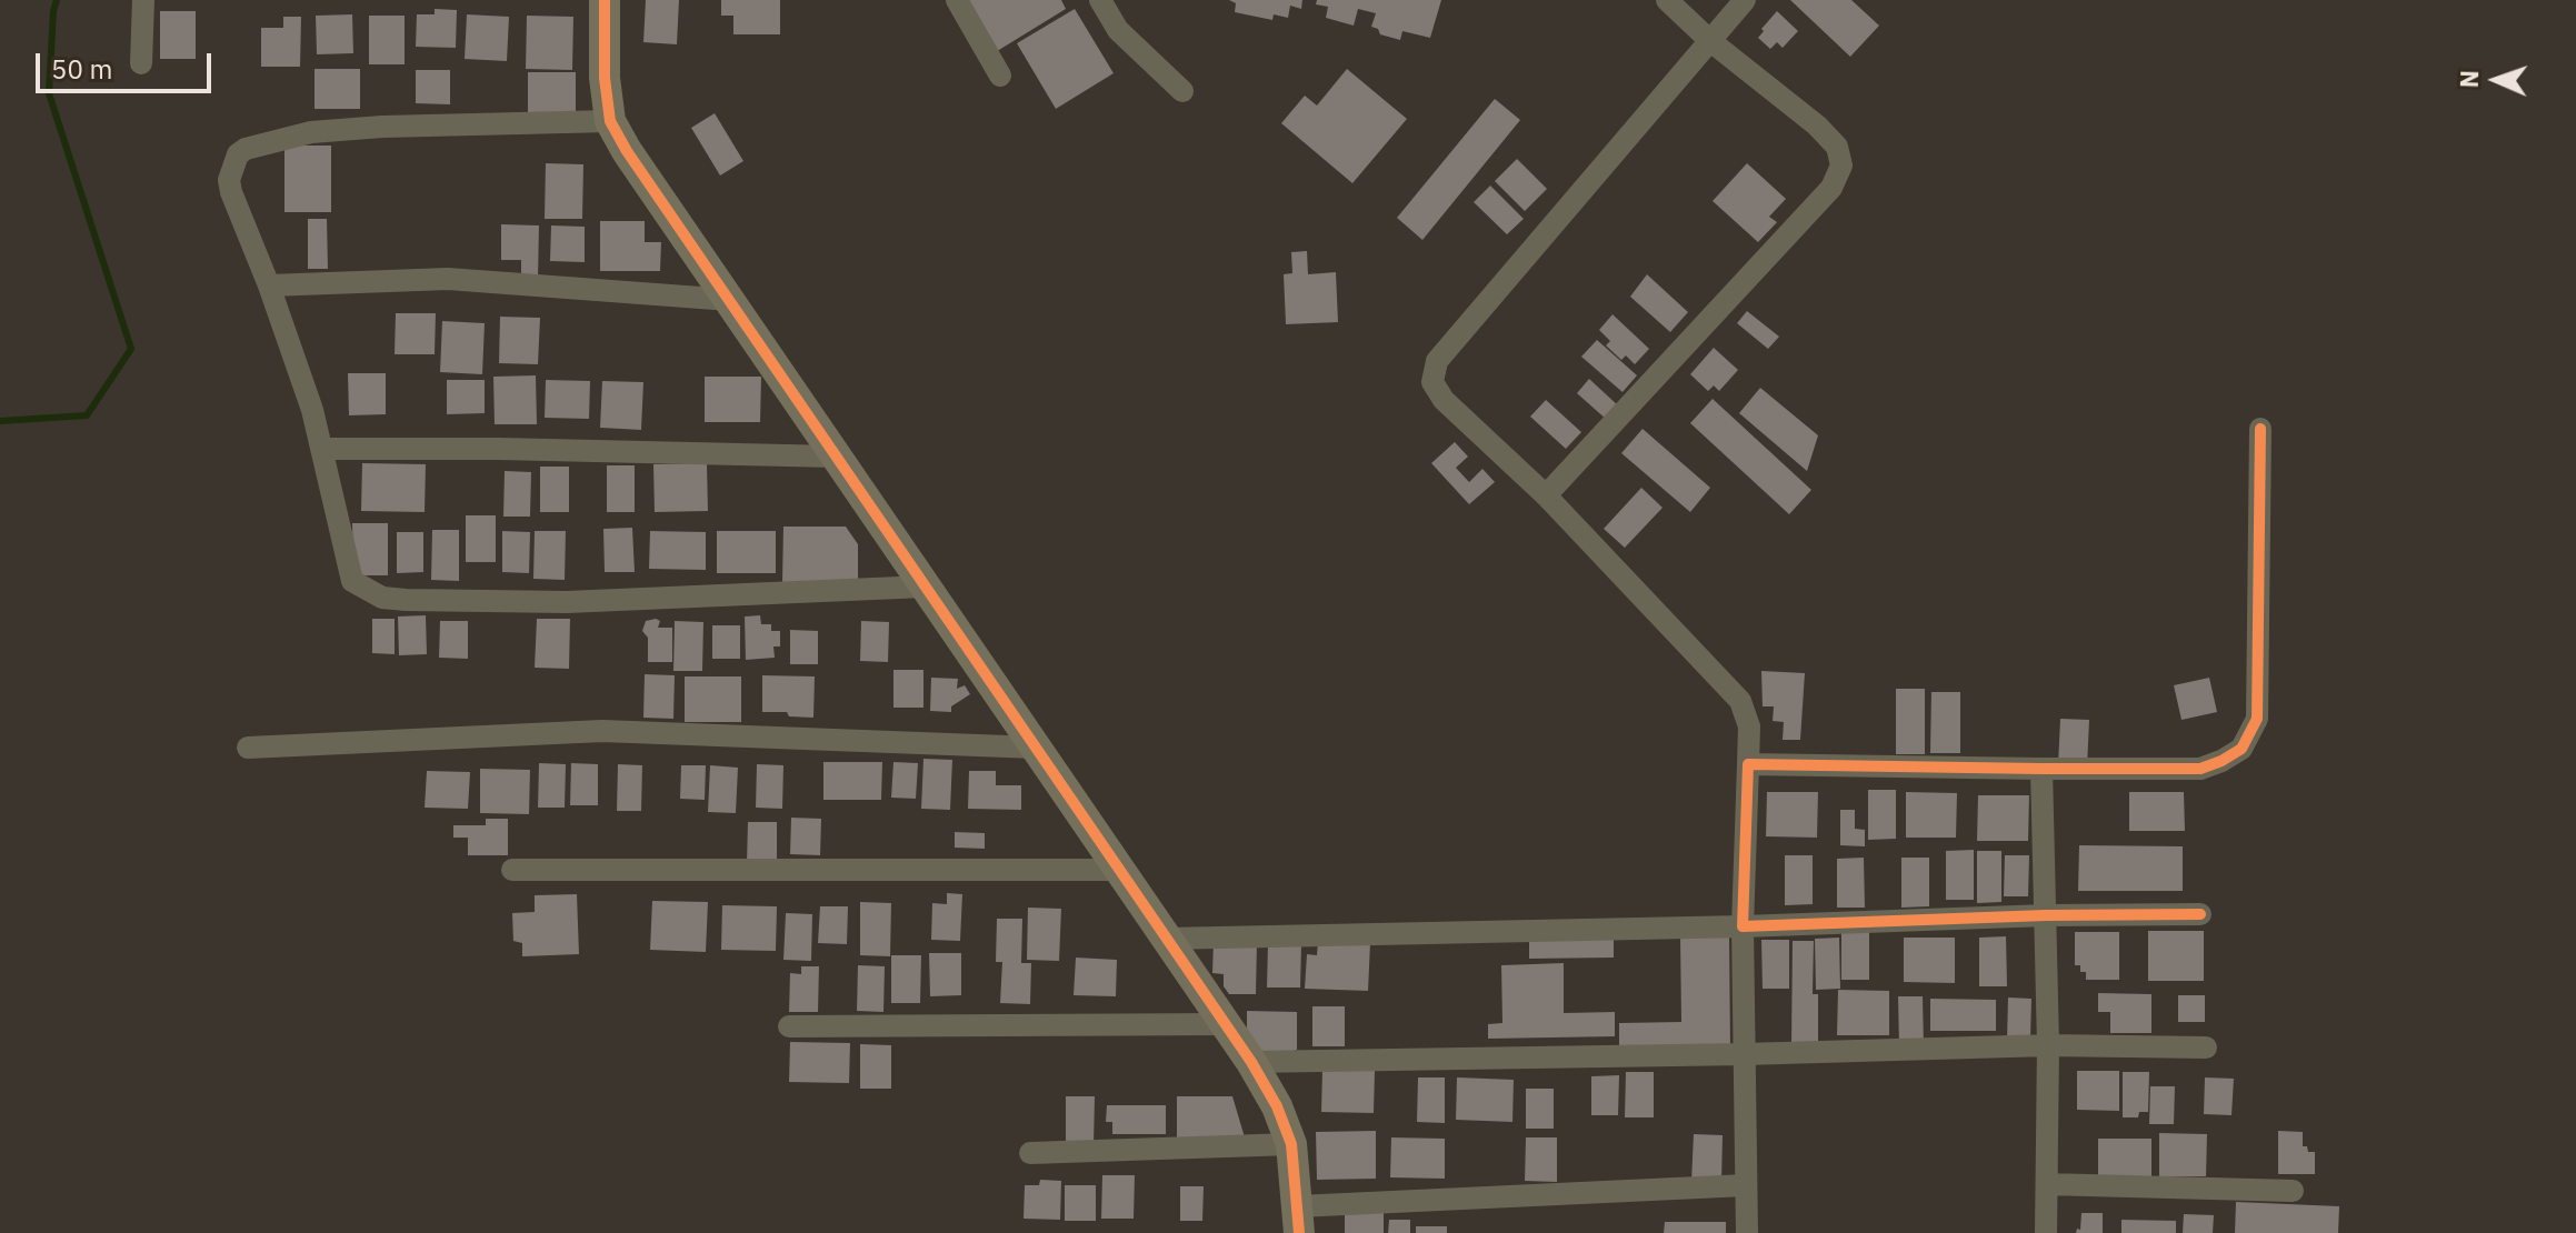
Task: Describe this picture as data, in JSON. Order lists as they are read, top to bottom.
{
  "scale_bar": "50 m",
  "north": "left"
}
